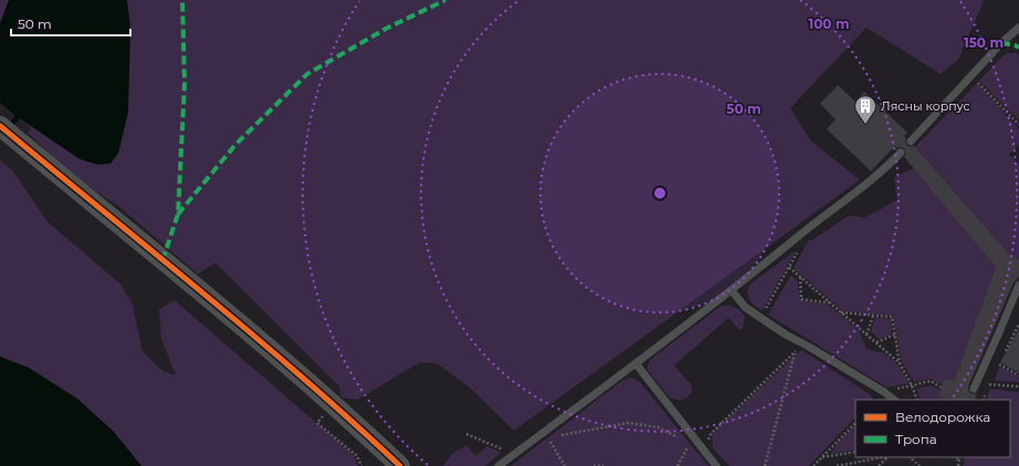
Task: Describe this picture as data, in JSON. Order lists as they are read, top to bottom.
{
  "places": {
    "building": ["Лясны корпус"]
  },
  "legend": ["Велодорожка", "Тропа"],
  "scale_bar": "50 m",
  "rings": ["100 m", "150 m", "50 m"]
}
